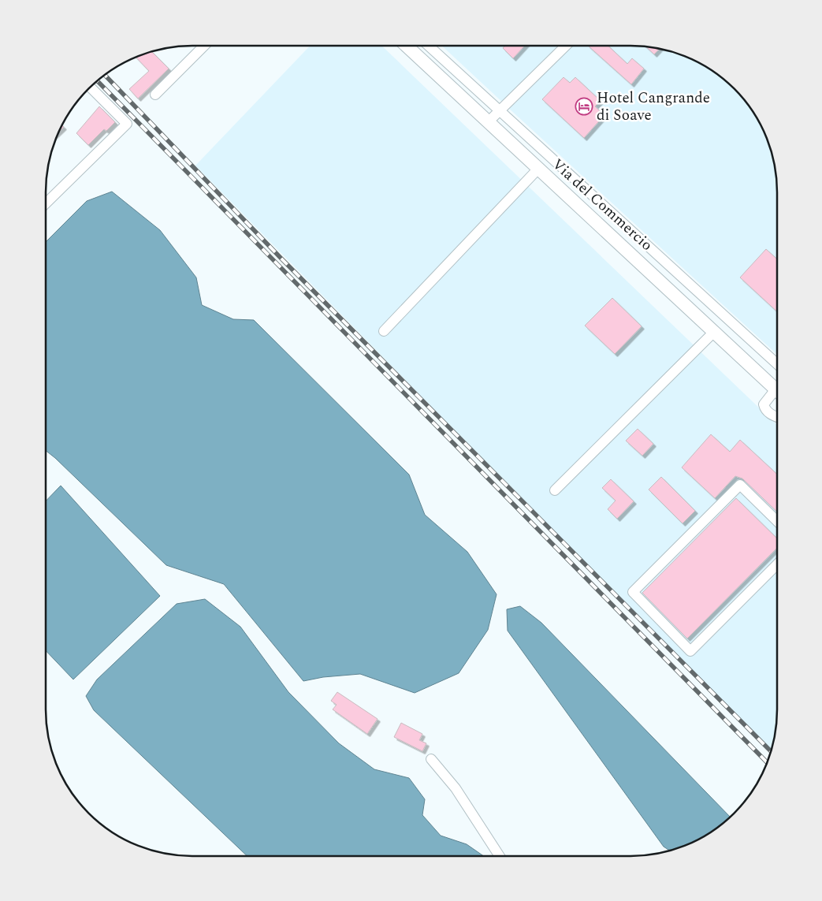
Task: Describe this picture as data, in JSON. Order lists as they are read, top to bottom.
{
  "streets": {
    "street": ["Via del Commercio"]
  },
  "places": {
    "hotel": ["Hotel Cangrande di Soave"]
  }
}
